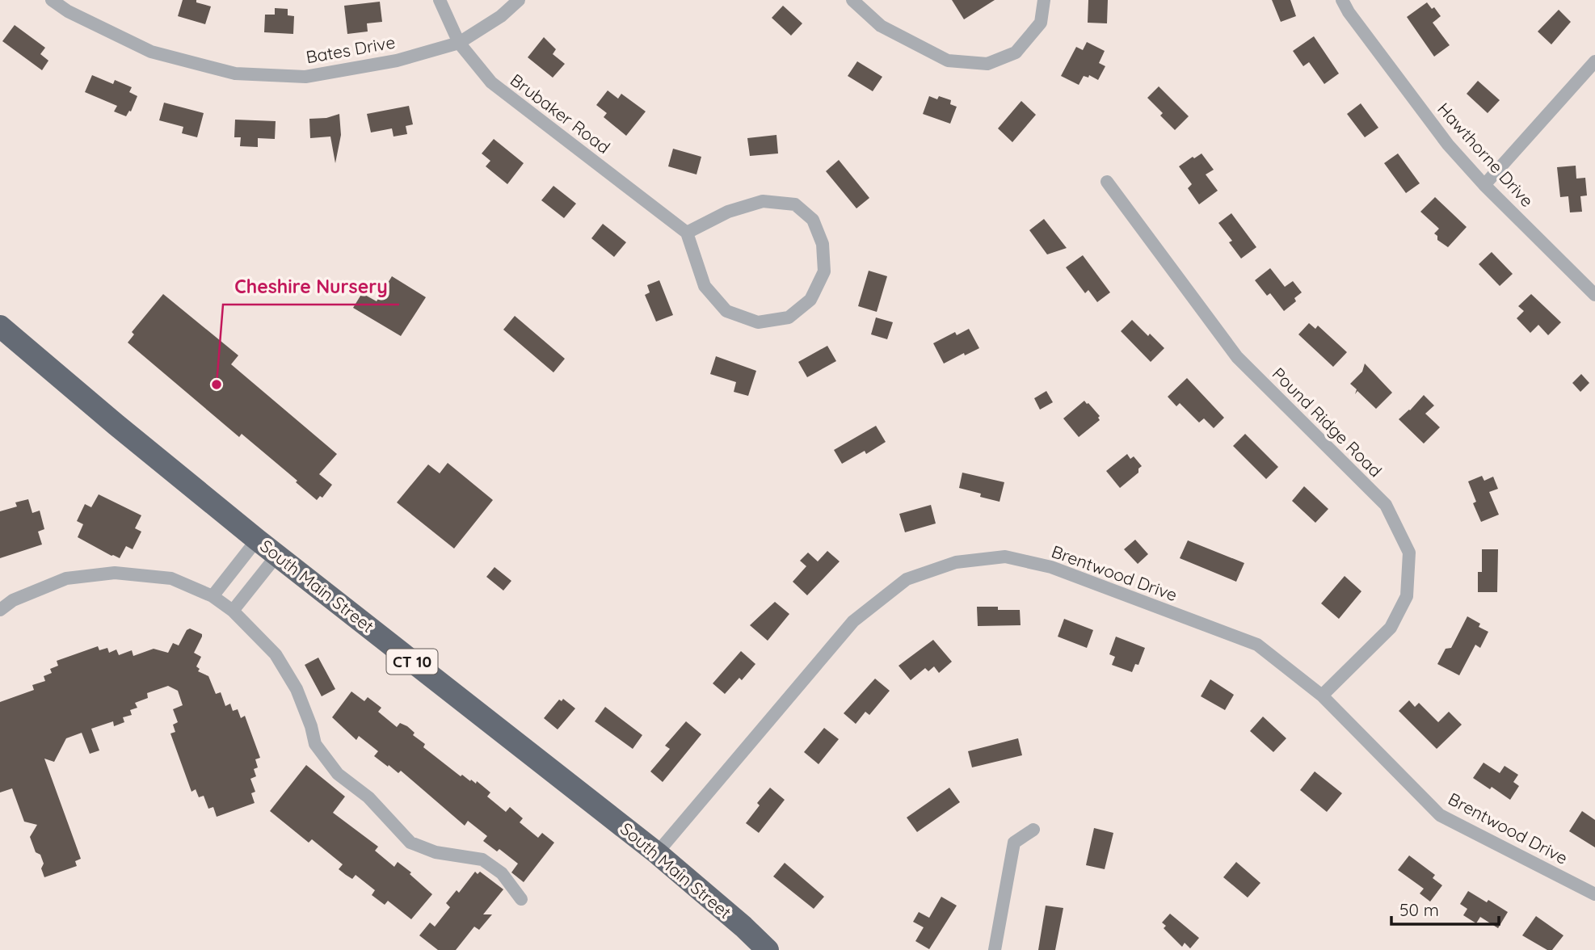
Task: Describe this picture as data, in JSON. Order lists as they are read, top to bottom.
{
  "streets": {
    "highway": ["South Main Street", "CT 10"],
    "street": [
      "Bates Drive",
      "Brubaker Road",
      "Hawthorne Drive",
      "Pound Ridge Road",
      "Brentwood Drive"
    ]
  },
  "crossings": [
    ["Bates Drive", "Brubaker Road"],
    ["Pound Ridge Road", "Brentwood Drive"],
    ["Brentwood Drive", "South Main Street"]
  ],
  "places": ["Cheshire Nursery"],
  "scale_bar": "50 m"
}
